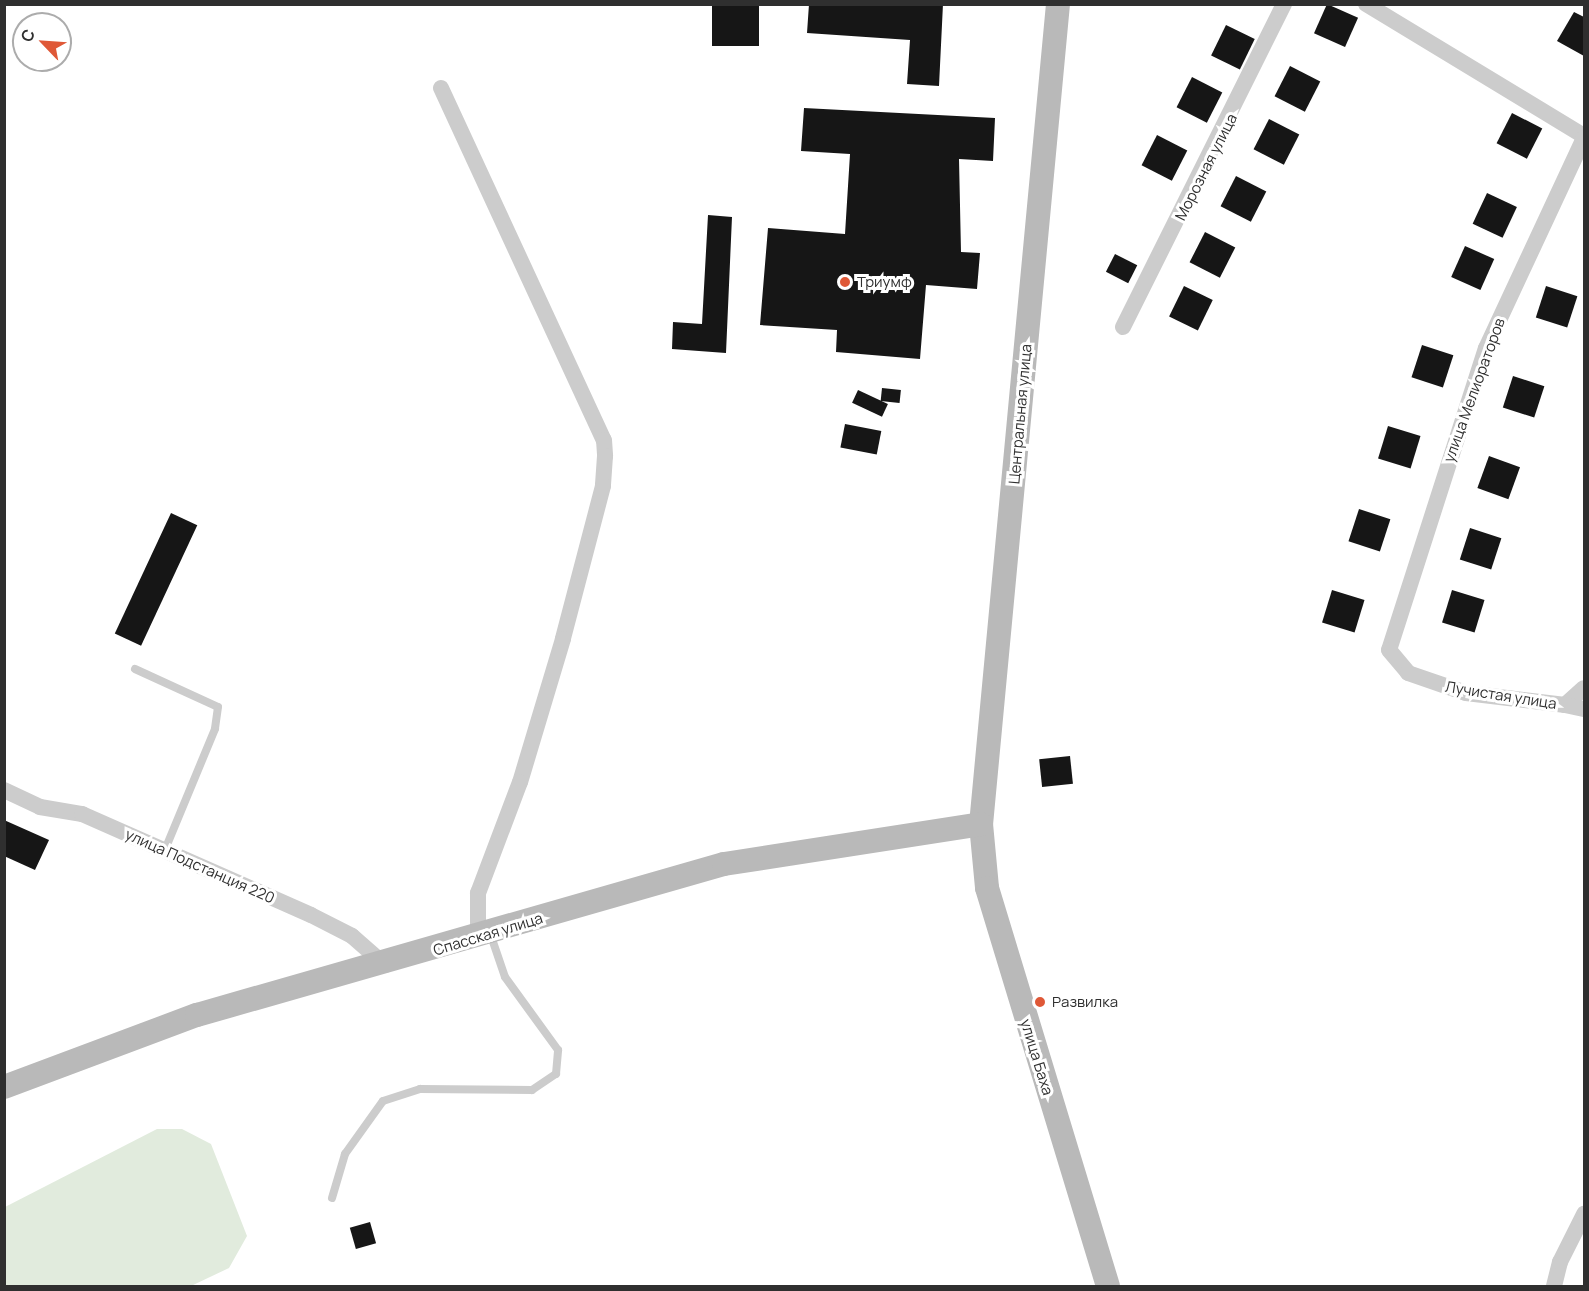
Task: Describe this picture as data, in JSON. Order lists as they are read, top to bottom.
{
  "streets": {
    "street": [
      "Морозная улица",
      "улица Мелиораторов",
      "Центральная улица",
      "Лучистая улица",
      "улица Подстанция 220",
      "Спасская улица",
      "улица Баха"
    ]
  },
  "crossings": [
    ["улица Мелиораторов", "Лучистая улица"],
    ["Центральная улица", "Спасская улица"],
    ["Центральная улица", "улица Баха"],
    ["улица Подстанция 220", "Спасская улица"],
    ["Спасская улица", "улица Баха"]
  ],
  "places": ["Триумф", "Развилка"],
  "north": "top left"
}
